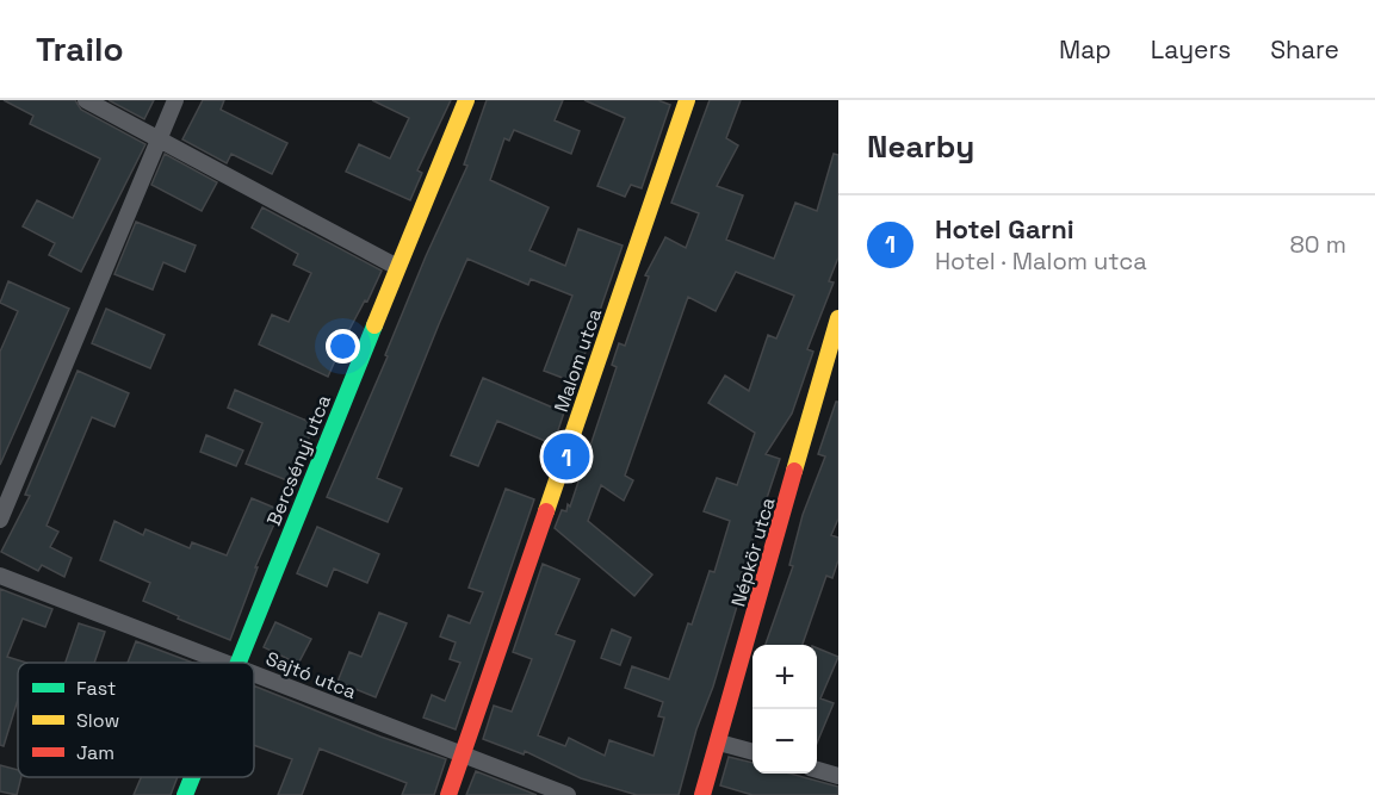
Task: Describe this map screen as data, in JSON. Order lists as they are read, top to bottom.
{
  "streets": {
    "street": [
      "Malom utca",
      "Bercsényi utca",
      "Népkör utca",
      "Sajtó utca"
    ]
  },
  "crossings": [
    ["Malom utca", "Sajtó utca"]
  ],
  "legend": ["Fast", "Slow", "Jam"],
  "page": {
    "header": "Trailo",
    "nav": ["Map", "Layers", "Share"],
    "heading": "Nearby",
    "list": [
      {
        "mark": "1",
        "name": "Hotel Garni",
        "note": "Hotel · Malom utca",
        "value": "80 m"
      }
    ],
    "pins": "1",
    "map_buttons": ["+", "−"]
  }
}
